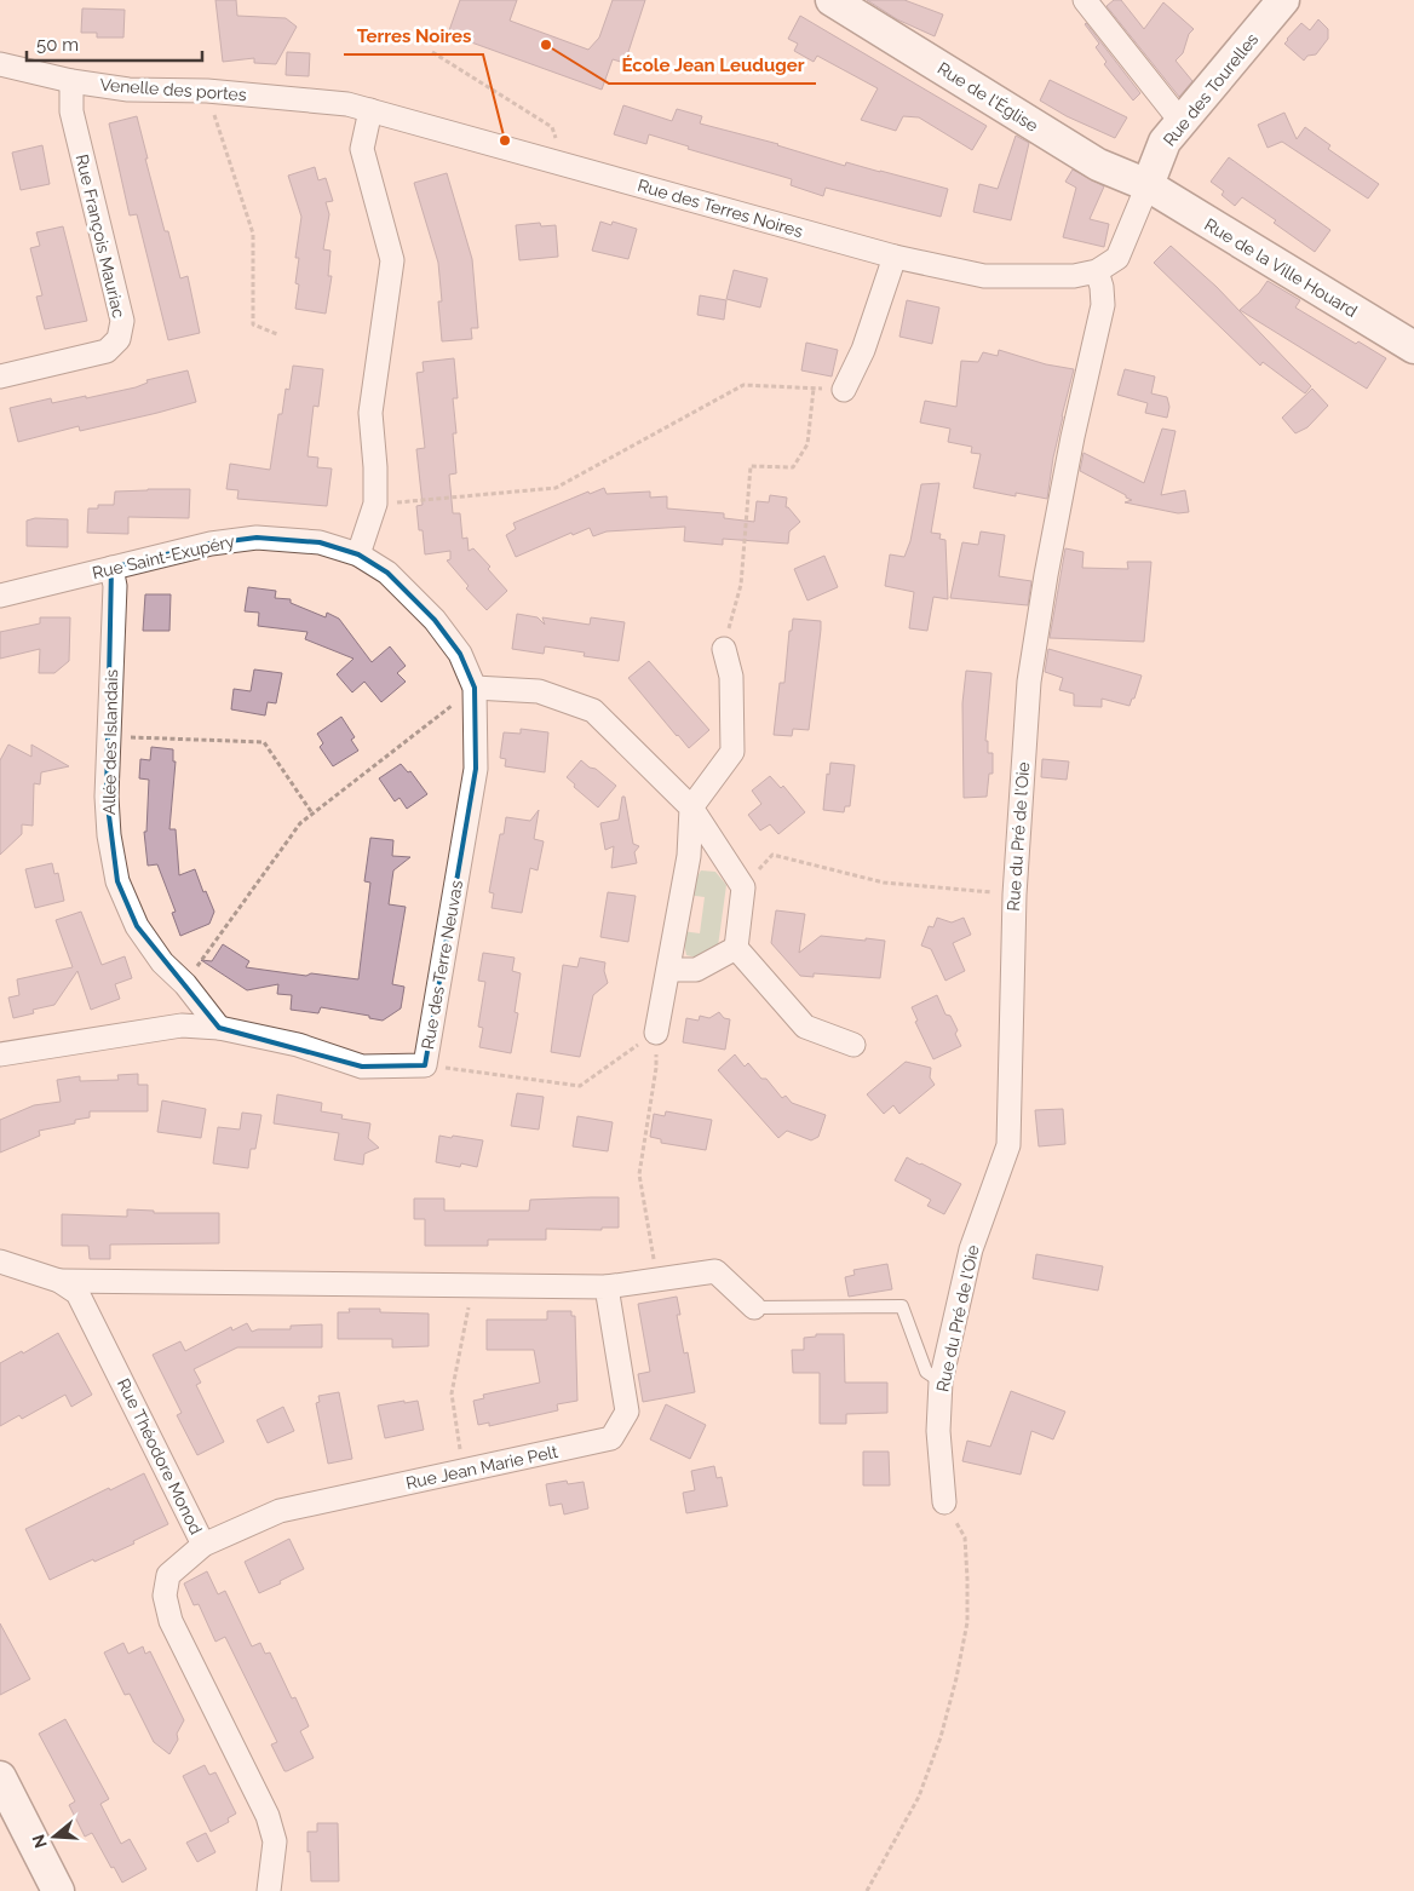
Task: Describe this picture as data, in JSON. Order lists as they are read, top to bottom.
{
  "streets": {
    "street": [
      "Venelle des portes",
      "Rue des Tourelles",
      "Rue de l'Église",
      "Rue des Terres Noires",
      "Rue François Mauriac",
      "Rue de la Ville Houard",
      "Rue Saint-Exupéry",
      "Allée des Islandais",
      "Rue du Pré de l'Oie",
      "Rue des Terre Neuvas",
      "Rue Théodore Monod",
      "Rue Jean Marie Pelt"
    ]
  },
  "crossings": [
    ["Venelle des portes", "Rue des Terres Noires"],
    ["Venelle des portes", "Rue François Mauriac"],
    ["Rue des Tourelles", "Rue de l'Église"],
    ["Rue des Tourelles", "Rue de la Ville Houard"],
    ["Rue de l'Église", "Rue de la Ville Houard"],
    ["Rue des Terres Noires", "Rue du Pré de l'Oie"],
    ["Rue Saint-Exupéry", "Allée des Islandais"],
    ["Rue Saint-Exupéry", "Rue des Terre Neuvas"],
    ["Allée des Islandais", "Rue des Terre Neuvas"],
    ["Rue Théodore Monod", "Rue Jean Marie Pelt"]
  ],
  "places": ["École Jean Leuduger", "Terres Noires"],
  "scale_bar": "50 m",
  "north": "left"
}
